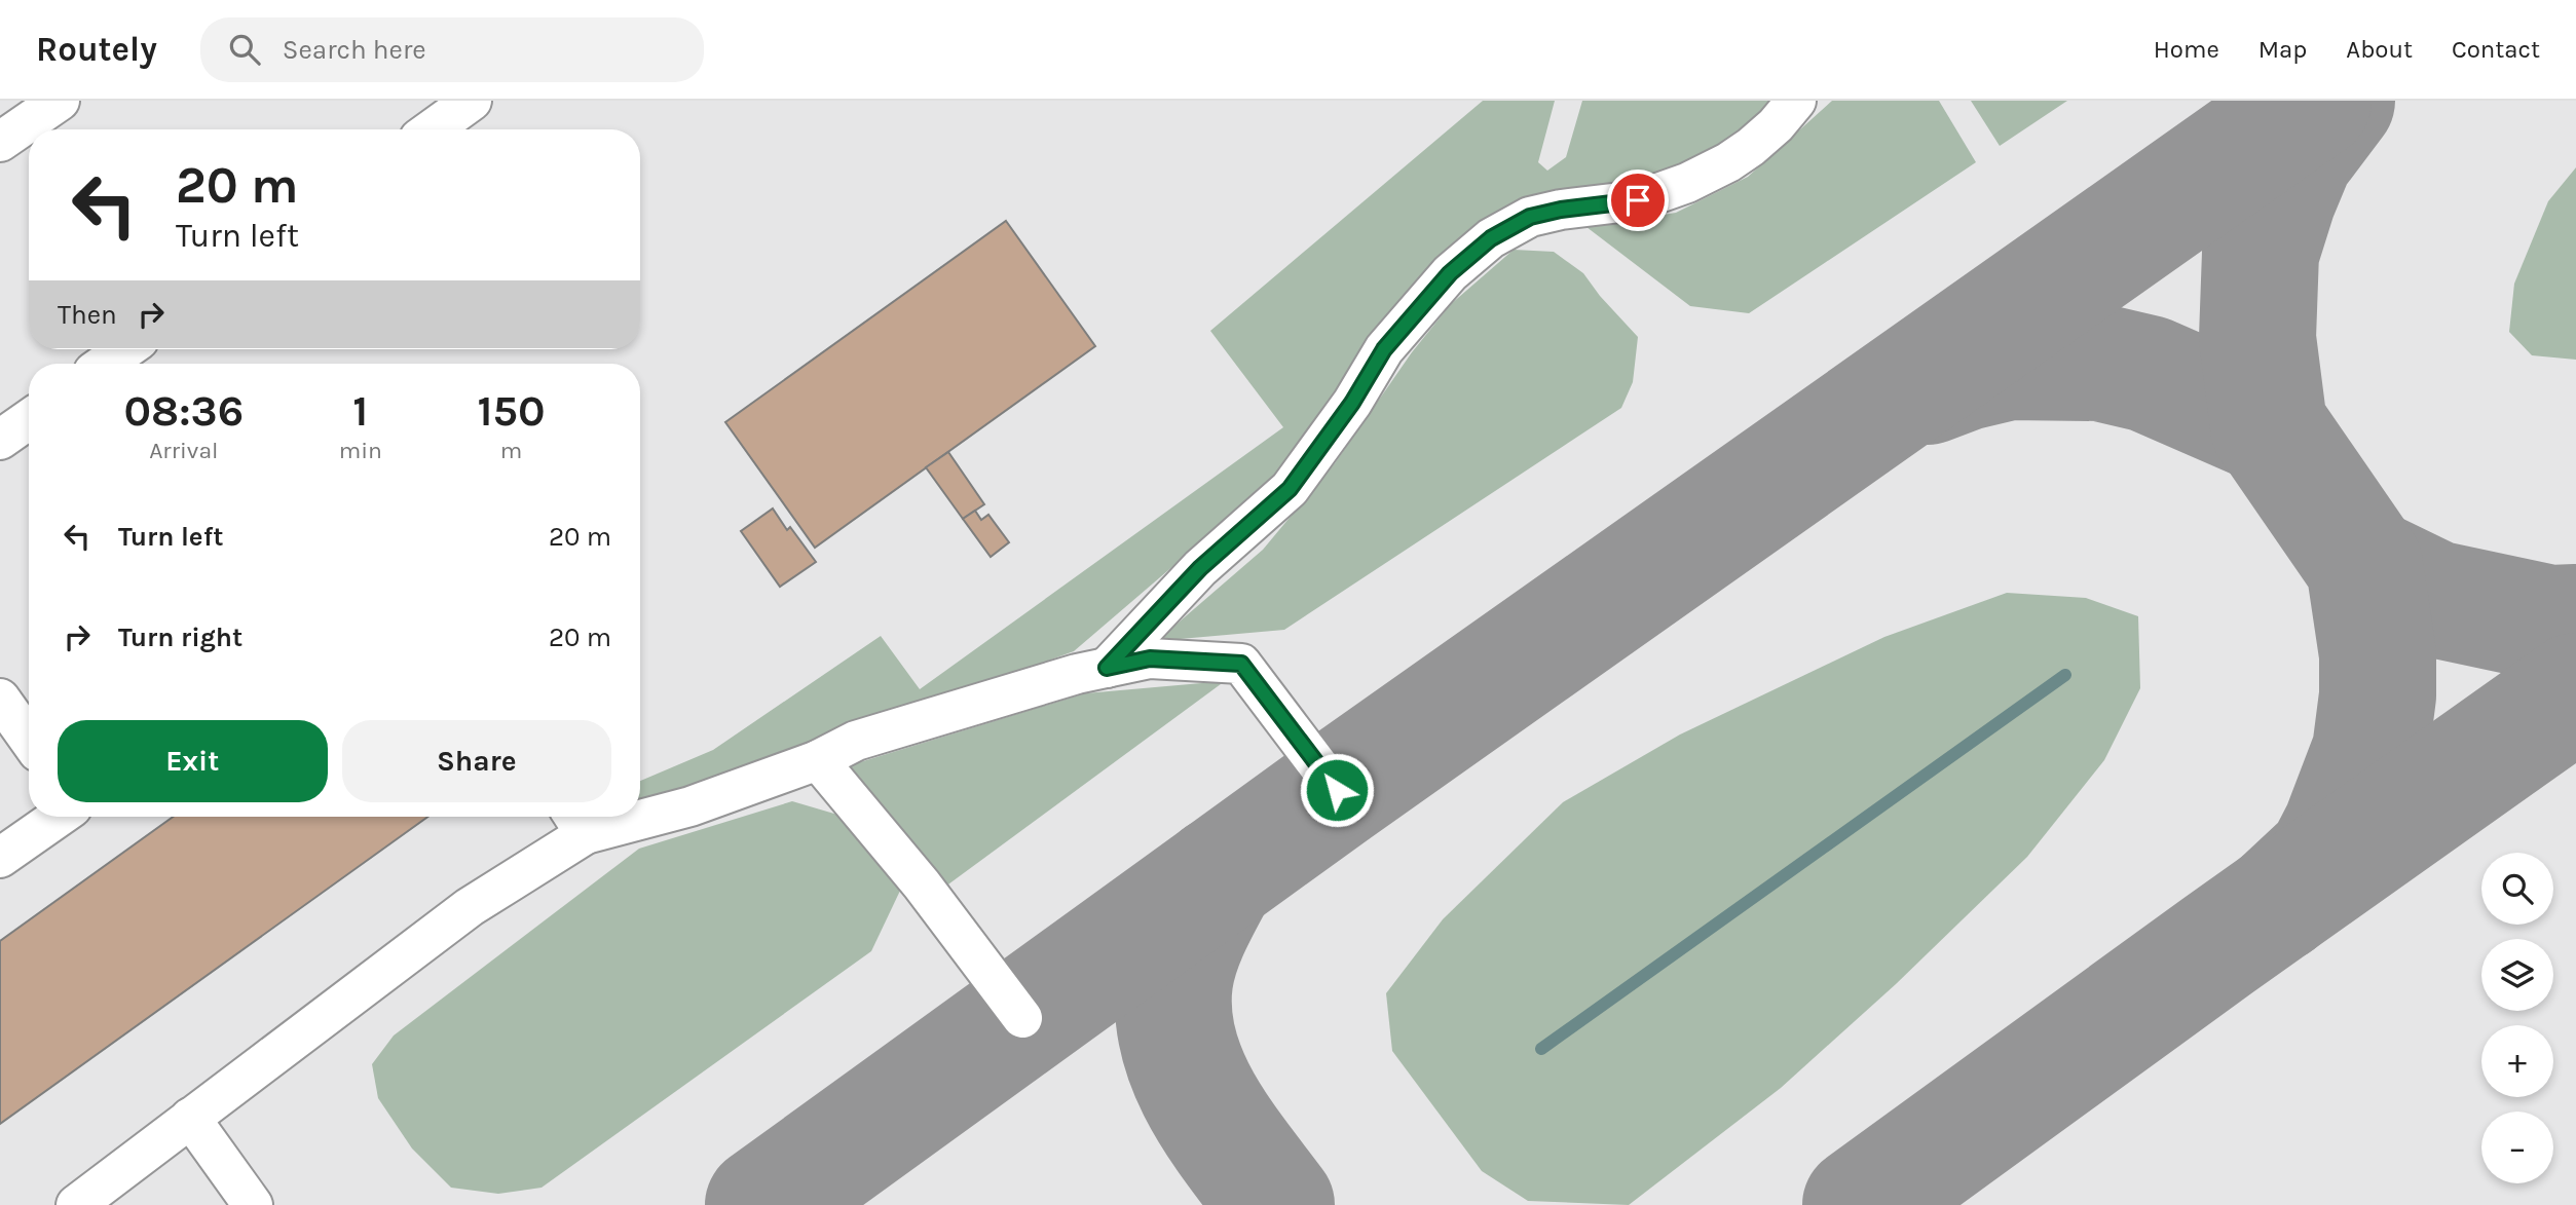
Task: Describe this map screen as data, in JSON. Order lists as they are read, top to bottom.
{
  "page": {
    "header": "Routely",
    "search": "Search here",
    "nav": [
      "Home",
      "Map",
      "About",
      "Contact"
    ],
    "turn": ["20 m", "Turn left"],
    "then": "Then",
    "eta": [
      "08:36",
      "Arrival",
      "1",
      "min",
      "150",
      "m"
    ],
    "list": [
      {
        "name": "Turn left",
        "value": "20 m"
      },
      {
        "name": "Turn right",
        "value": "20 m"
      }
    ],
    "buttons": ["Exit", "Share"],
    "map_buttons": ["+", "−"]
  }
}
